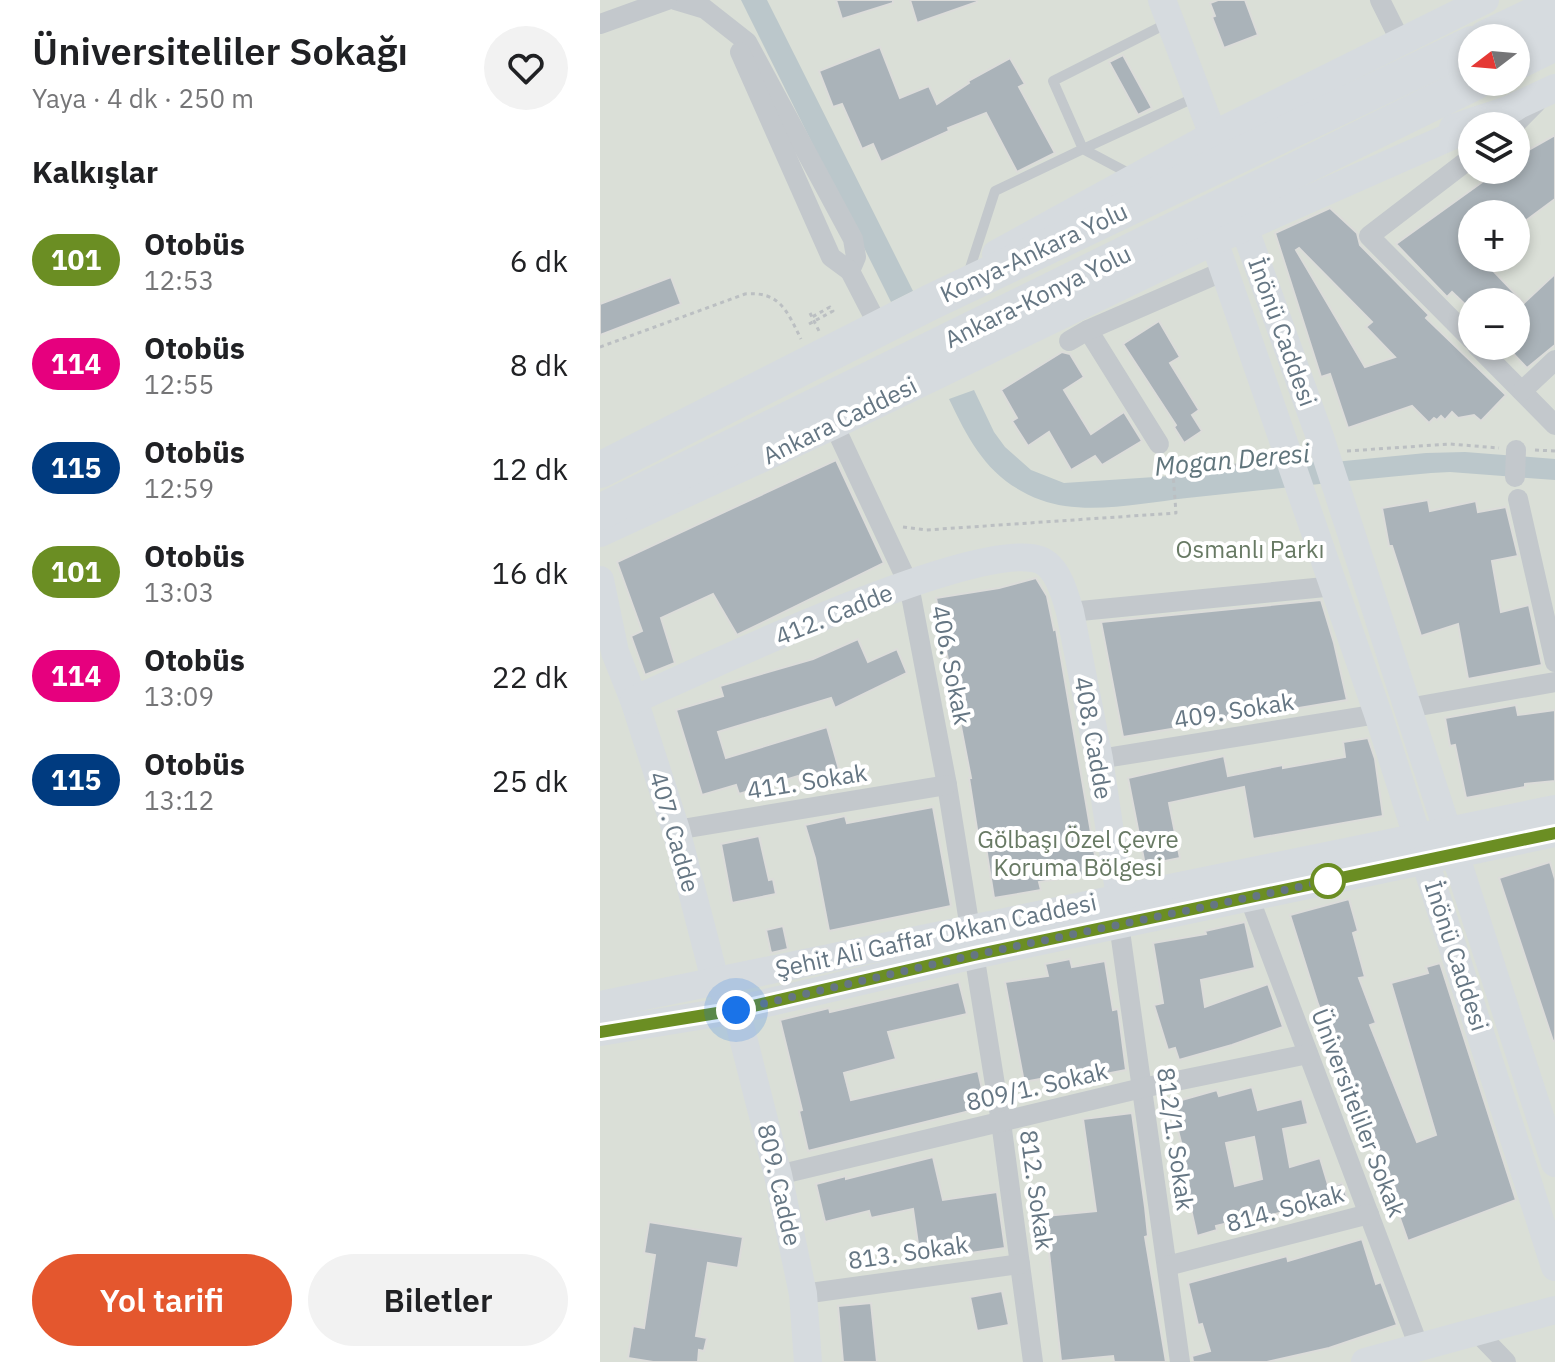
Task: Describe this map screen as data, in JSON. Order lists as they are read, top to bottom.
{
  "streets": {
    "highway": ["Konya-Ankara Yolu", "Ankara-Konya Yolu"],
    "street": [
      "İnönü Caddesi",
      "Ankara Caddesi",
      "412. Cadde",
      "406. Sokak",
      "409. Sokak",
      "408. Cadde",
      "411. Sokak",
      "407. Cadde",
      "Şehit Ali Gaffar Okkan Caddesi",
      "809/1. Sokak",
      "Üniversiteliler Sokak",
      "812/1. Sokak",
      "809. Cadde",
      "812. Sokak",
      "814. Sokak",
      "813. Sokak"
    ]
  },
  "crossings": [
    ["Ankara-Konya Yolu", "İnönü Caddesi"],
    ["Ankara-Konya Yolu", "Ankara Caddesi"],
    ["İnönü Caddesi", "Ankara Caddesi"],
    ["İnönü Caddesi", "409. Sokak"],
    ["İnönü Caddesi", "Şehit Ali Gaffar Okkan Caddesi"],
    ["Ankara Caddesi", "406. Sokak"],
    ["412. Cadde", "406. Sokak"],
    ["412. Cadde", "408. Cadde"],
    ["412. Cadde", "407. Cadde"],
    ["406. Sokak", "411. Sokak"],
    ["406. Sokak", "Şehit Ali Gaffar Okkan Caddesi"],
    ["406. Sokak", "812. Sokak"],
    ["409. Sokak", "408. Cadde"],
    ["408. Cadde", "Şehit Ali Gaffar Okkan Caddesi"],
    ["408. Cadde", "812/1. Sokak"],
    ["411. Sokak", "407. Cadde"],
    ["407. Cadde", "Şehit Ali Gaffar Okkan Caddesi"],
    ["407. Cadde", "809. Cadde"],
    ["Şehit Ali Gaffar Okkan Caddesi", "Üniversiteliler Sokak"],
    ["Şehit Ali Gaffar Okkan Caddesi", "812/1. Sokak"],
    ["Şehit Ali Gaffar Okkan Caddesi", "809. Cadde"],
    ["Şehit Ali Gaffar Okkan Caddesi", "812. Sokak"],
    ["809/1. Sokak", "Üniversiteliler Sokak"],
    ["809/1. Sokak", "812/1. Sokak"],
    ["809/1. Sokak", "809. Cadde"],
    ["809/1. Sokak", "812. Sokak"],
    ["Üniversiteliler Sokak", "814. Sokak"],
    ["812/1. Sokak", "814. Sokak"],
    ["809. Cadde", "813. Sokak"],
    ["812. Sokak", "813. Sokak"]
  ],
  "water": ["Mogan Deresi"],
  "parks": ["Osmanlı Parkı", "Gölbaşı Özel Çevre Koruma Bölgesi"],
  "lines": ["bus line 101"],
  "north": "left",
  "page": {
    "heading": [
      ["Üniversiteliler Sokağı", "Yaya · 4 dk · 250 m"],
      "Kalkışlar"
    ],
    "map_buttons": ["+", "−"],
    "list": [
      {
        "mark": "101",
        "name": "Otobüs",
        "note": "12:53",
        "value": "6 dk"
      },
      {
        "mark": "114",
        "name": "Otobüs",
        "note": "12:55",
        "value": "8 dk"
      },
      {
        "mark": "115",
        "name": "Otobüs",
        "note": "12:59",
        "value": "12 dk"
      },
      {
        "mark": "101",
        "name": "Otobüs",
        "note": "13:03",
        "value": "16 dk"
      },
      {
        "mark": "114",
        "name": "Otobüs",
        "note": "13:09",
        "value": "22 dk"
      },
      {
        "mark": "115",
        "name": "Otobüs",
        "note": "13:12",
        "value": "25 dk"
      }
    ],
    "buttons": ["Yol tarifi", "Biletler"]
  }
}
